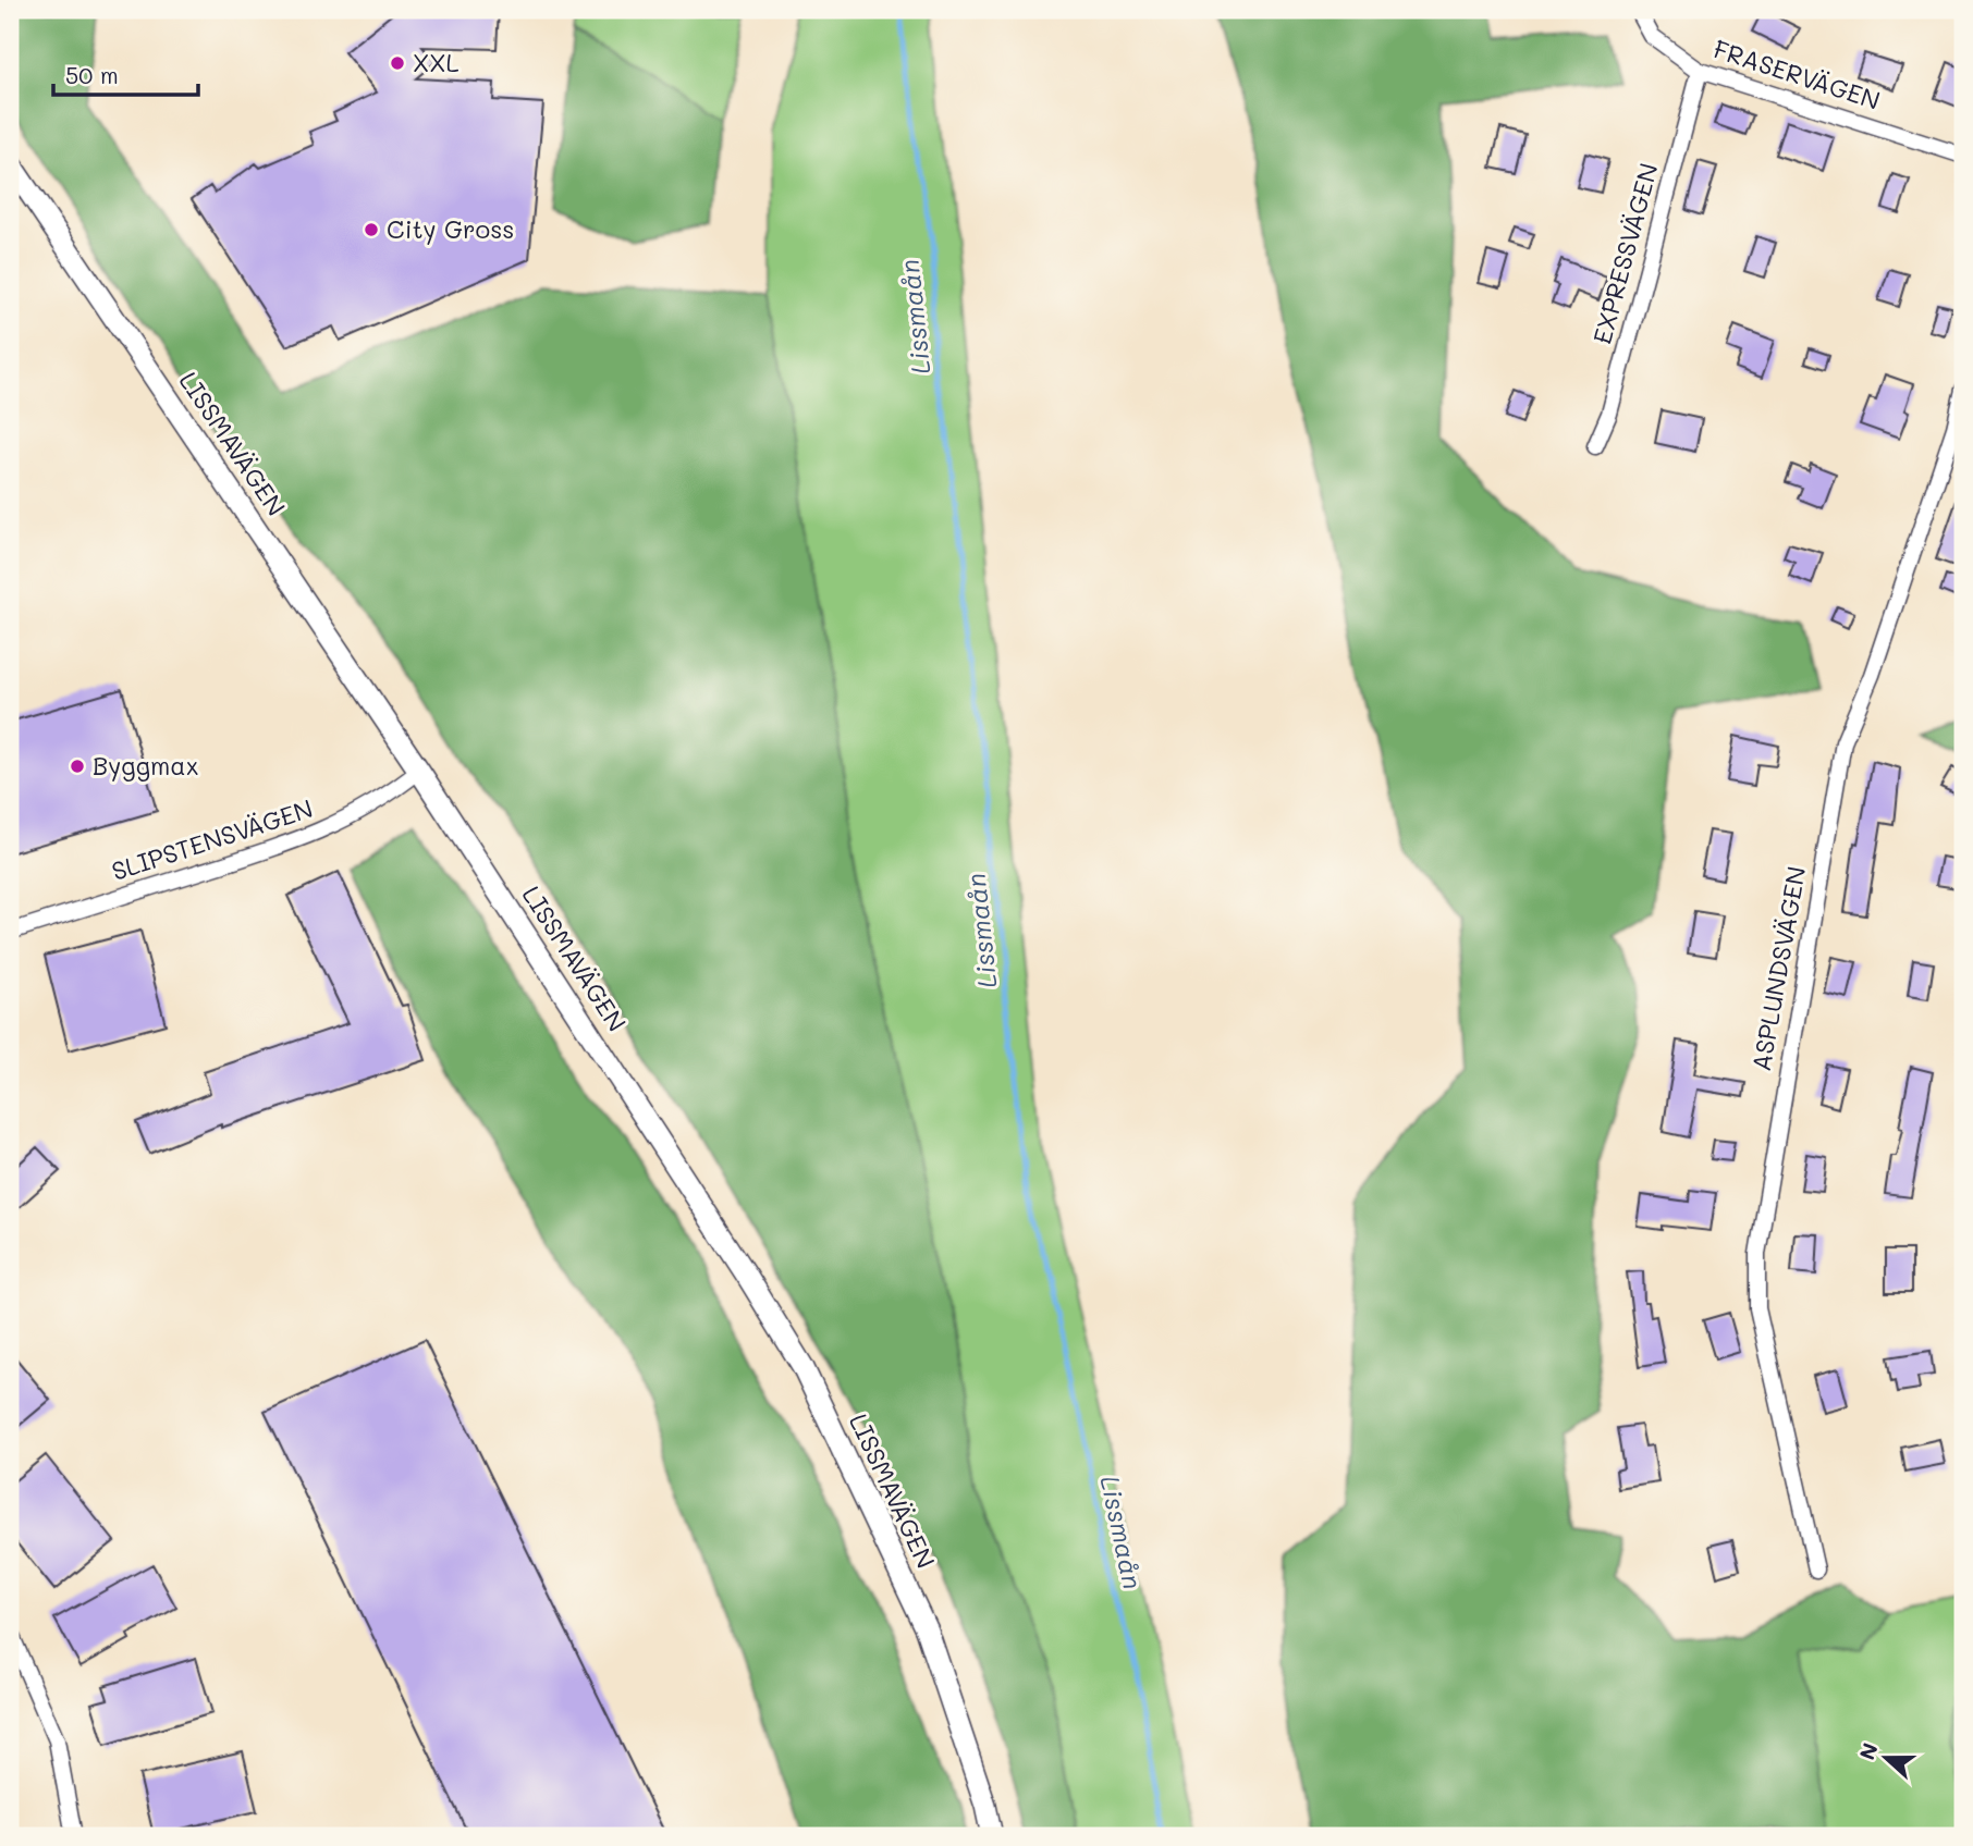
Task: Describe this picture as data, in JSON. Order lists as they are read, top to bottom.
{
  "streets": {
    "street": [
      "FRASERVÄGEN",
      "EXPRESSVÄGEN",
      "LISSMAVÄGEN",
      "SLIPSTENSVÄGEN",
      "ASPLUNDSVÄGEN"
    ]
  },
  "crossings": [
    ["FRASERVÄGEN", "EXPRESSVÄGEN"],
    ["LISSMAVÄGEN", "SLIPSTENSVÄGEN"]
  ],
  "water": ["Lissmaån"],
  "places": ["XXL", "City Gross", "Byggmax"],
  "scale_bar": "50 m",
  "north": "left"
}
